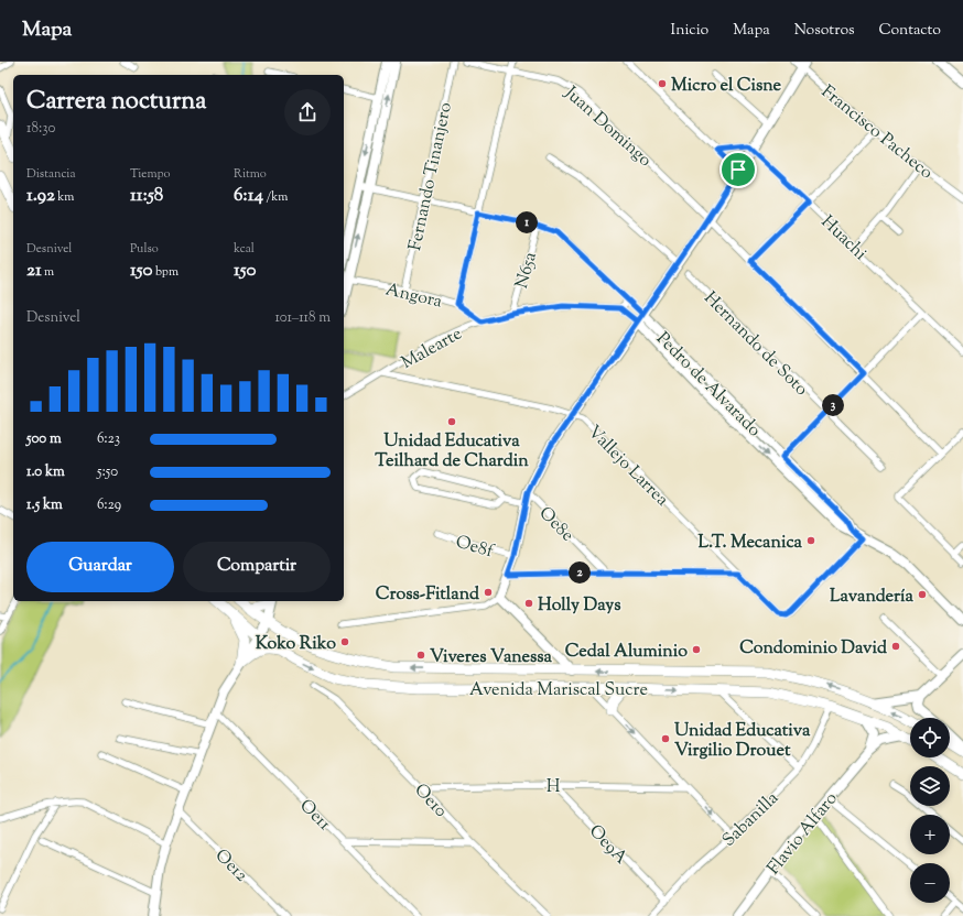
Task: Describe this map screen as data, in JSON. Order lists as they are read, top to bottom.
{
  "streets": {
    "main road": ["Avenida Mariscal Sucre"],
    "street": [
      "Juan Domingo",
      "Francisco Pacheco",
      "Fernando Tinanjero",
      "Huachi",
      "N65a",
      "Angora",
      "Hernando de Soto",
      "Malearte",
      "Pedro de Alvarado",
      "Vallejo Larrea",
      "Oe8e",
      "Oe8f",
      "H",
      "Oe10",
      "Oe11",
      "Sabanilla",
      "Flavio Alfaro",
      "Oe9A",
      "Oe12"
    ]
  },
  "crossings": [
    ["Fernando Tinanjero", "Angora"],
    ["Fernando Tinanjero", "Pedro de Alvarado"],
    ["N65a", "Malearte"],
    ["N65a", "Pedro de Alvarado"],
    ["Angora", "Malearte"],
    ["Malearte", "Pedro de Alvarado"],
    ["Malearte", "Vallejo Larrea"],
    ["Pedro de Alvarado", "Vallejo Larrea"],
    ["Avenida Mariscal Sucre", "Sabanilla"],
    ["Avenida Mariscal Sucre", "Flavio Alfaro"],
    ["H", "Oe10"],
    ["H", "Oe9A"],
    ["Sabanilla", "Oe9A"]
  ],
  "places": [
    "Micro el Cisne",
    "Unidad Educativa Teilhard de Chardin",
    "L.T. Mecanica",
    "Cross-Fitland",
    "Lavandería",
    "Holly Days",
    "Koko Riko",
    "Condominio David",
    "Cedal Aluminio",
    "Viveres Vanessa",
    "Unidad Educativa Virgilio Drouet"
  ],
  "page": {
    "header": "Mapa",
    "nav": [
      "Inicio",
      "Mapa",
      "Nosotros",
      "Contacto"
    ],
    "heading": ["Carrera nocturna", "18:30"],
    "stats": [
      ["Distancia", "1.92 km"],
      ["Tiempo", "11:58"],
      ["Ritmo", "6:14 /km"],
      ["Desnivel", "21 m"],
      ["Pulso", "150 bpm"],
      ["kcal", "150"]
    ],
    "pins": ["1", "3", "2"],
    "chart": ["Desnivel", "101–118 m"],
    "list": [
      {
        "name": "500 m",
        "note": "6:23"
      },
      {
        "name": "1.0 km",
        "note": "5:50"
      },
      {
        "name": "1.5 km",
        "note": "6:29"
      }
    ],
    "buttons": ["Guardar", "Compartir"],
    "map_buttons": ["+", "−"]
  }
}
